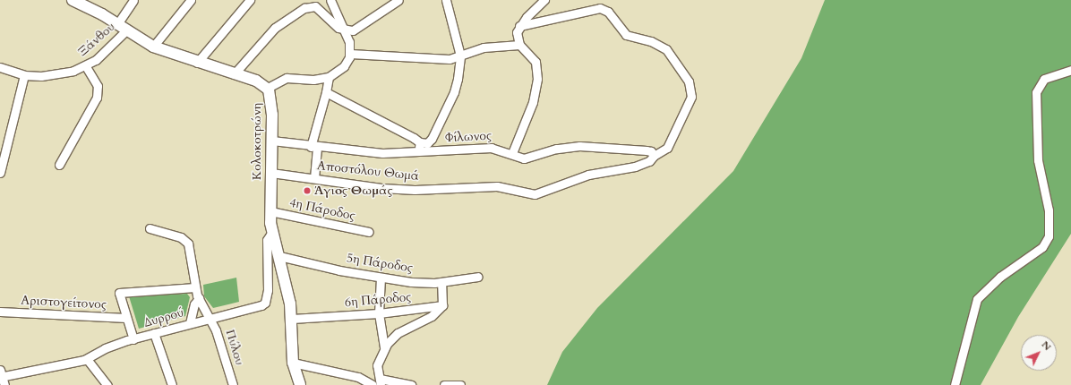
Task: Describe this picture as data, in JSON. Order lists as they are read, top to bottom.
{
  "streets": {
    "street": [
      "Ξάνθου",
      "Φίλωνος",
      "Κολοκοτρώνη",
      "Αποστόλου Θωμά",
      "4η Πάροδος",
      "5η Πάροδος",
      "6η Πάροδος",
      "Αριστογείτονος",
      "Δυρρού",
      "Πύλου"
    ]
  },
  "crossings": [
    ["Ξάνθου", "Κολοκοτρώνη"],
    ["Φίλωνος", "Κολοκοτρώνη"],
    ["Φίλωνος", "Αποστόλου Θωμά"],
    ["Κολοκοτρώνη", "Αποστόλου Θωμά"],
    ["Κολοκοτρώνη", "4η Πάροδος"],
    ["Κολοκοτρώνη", "5η Πάροδος"],
    ["Κολοκοτρώνη", "6η Πάροδος"],
    ["Κολοκοτρώνη", "Δυρρού"],
    ["Δυρρού", "Πύλου"]
  ],
  "places": ["Άγιος Θωμάς"],
  "north": "top right"
}
